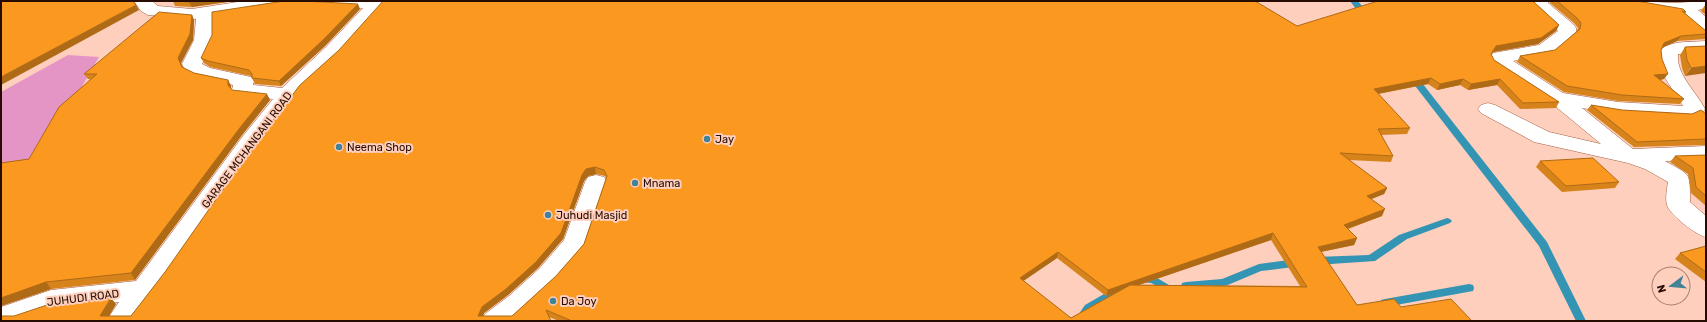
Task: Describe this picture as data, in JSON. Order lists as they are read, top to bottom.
{
  "streets": {
    "street": ["GARAGE MCHANGANI ROAD", "JUHUDI ROAD"]
  },
  "crossings": [
    ["GARAGE MCHANGANI ROAD", "JUHUDI ROAD"]
  ],
  "places": [
    "Jay",
    "Neema Shop",
    "Mnama",
    "Juhudi Masjid",
    "Da Joy"
  ],
  "north": "left"
}
